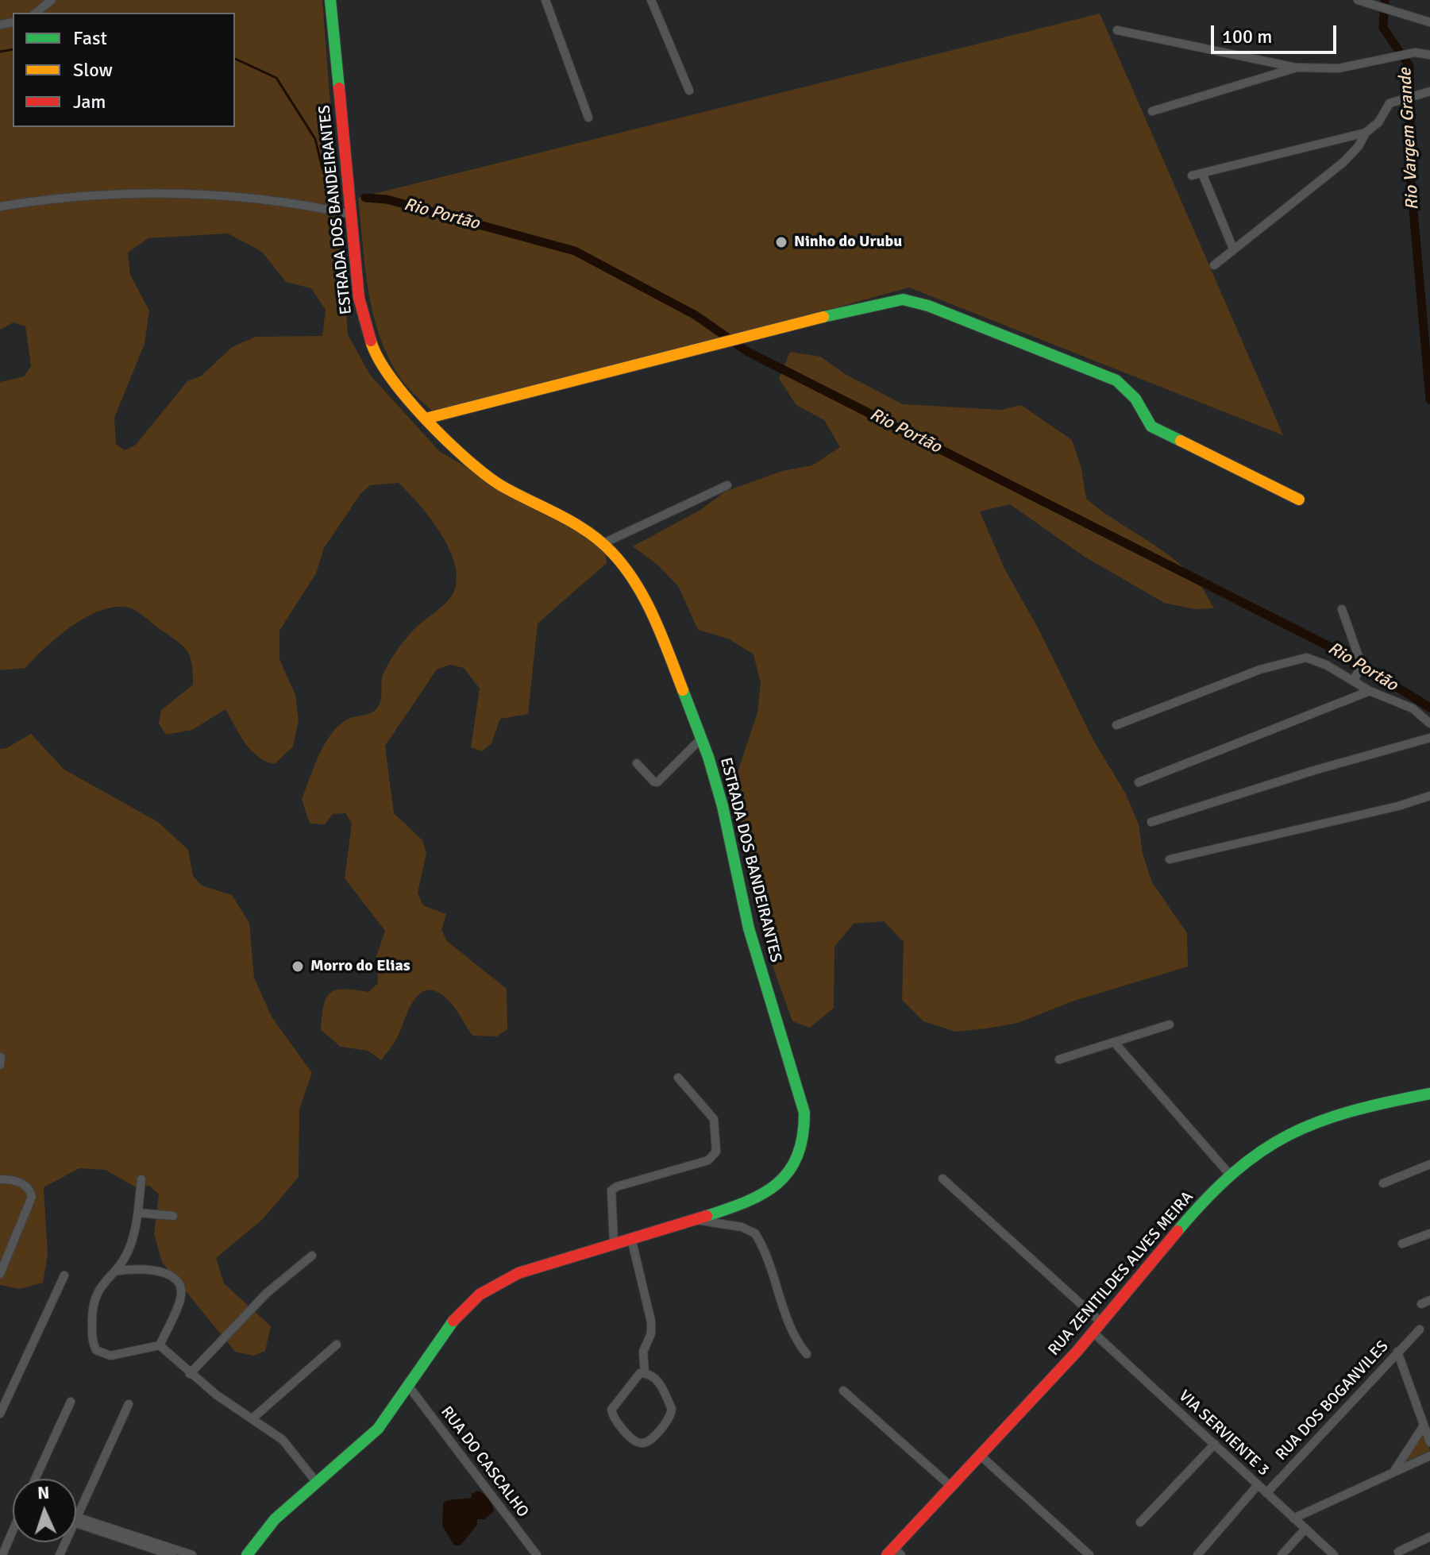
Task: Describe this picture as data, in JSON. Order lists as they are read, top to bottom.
{
  "streets": {
    "main road": ["ESTRADA DOS BANDEIRANTES", "RUA ZENITILDES ALVES MEIRA"],
    "street": ["RUA DOS BOGANVILES", "VIA SERVIENTE 3", "RUA DO CASCALHO"]
  },
  "crossings": [
    ["ESTRADA DOS BANDEIRANTES", "RUA DO CASCALHO"],
    ["RUA ZENITILDES ALVES MEIRA", "VIA SERVIENTE 3"],
    ["RUA DOS BOGANVILES", "VIA SERVIENTE 3"]
  ],
  "water": ["Rio Vargem Grande", "Rio Portão"],
  "places": ["Ninho do Urubu", "Morro do Elias"],
  "legend": ["Fast", "Slow", "Jam"],
  "scale_bar": "100 m",
  "north": "top"
}
